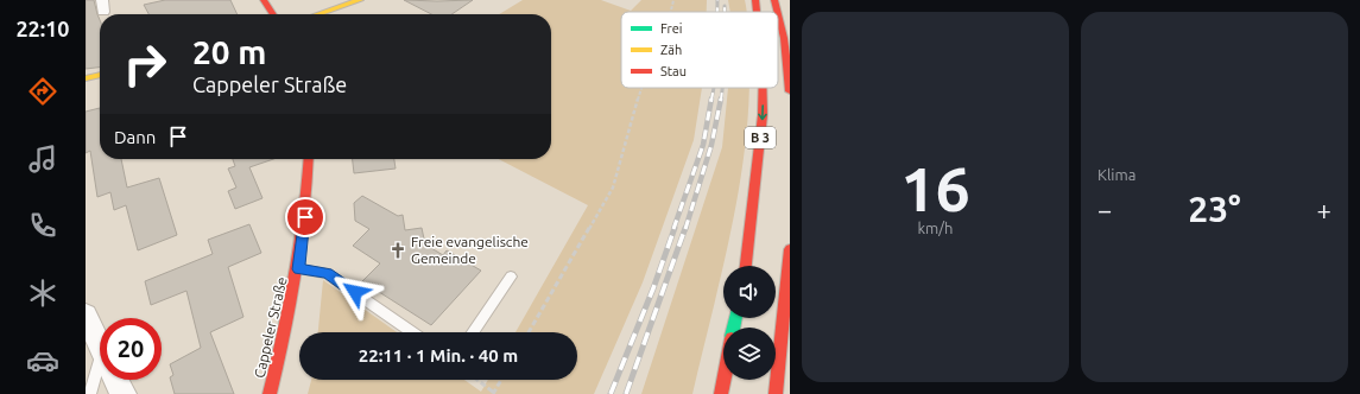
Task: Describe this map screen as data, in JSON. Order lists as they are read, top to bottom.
{
  "streets": {
    "main road": ["B 3", "Cappeler Straße"]
  },
  "places": {
    "church": ["Freie evangelische Gemeinde"]
  },
  "legend": ["Frei", "Zäh", "Stau"],
  "page": {
    "tabs": "22:10",
    "tile": [
      ["16", "km/h"],
      "Klima"
    ],
    "turn": ["20 m", "Cappeler Straße"],
    "then": "Dann",
    "heat": ["−", "23°", "+"],
    "limit": "20",
    "trip": "22:11 · 1 Min. · 40 m"
  }
}
